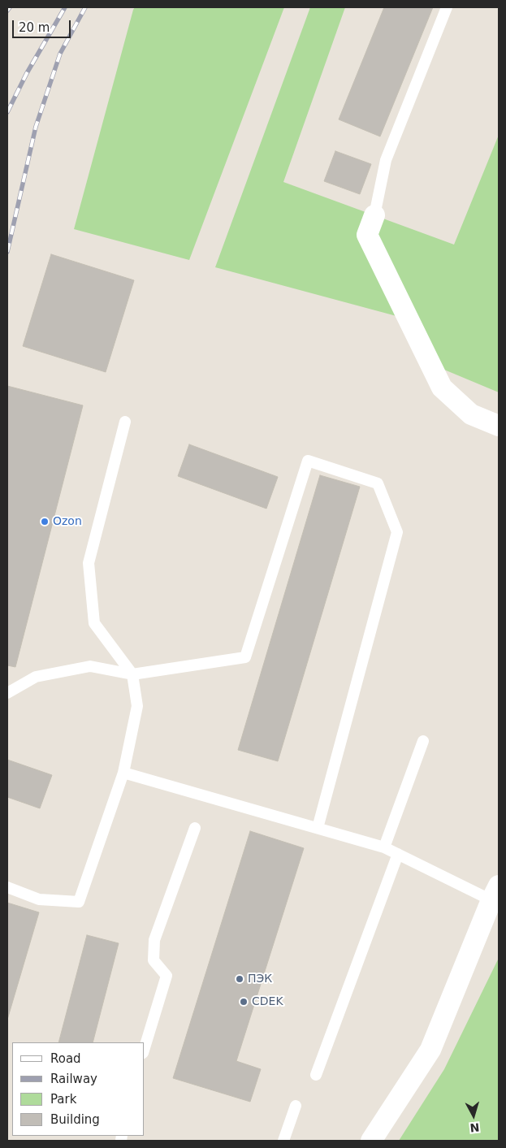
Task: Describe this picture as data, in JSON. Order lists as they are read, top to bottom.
{
  "places": ["Ozon", "ПЭК", "CDEK"],
  "legend": [
    "Road",
    "Railway",
    "Park",
    "Building"
  ],
  "scale_bar": "20 m",
  "north": "bottom"
}
